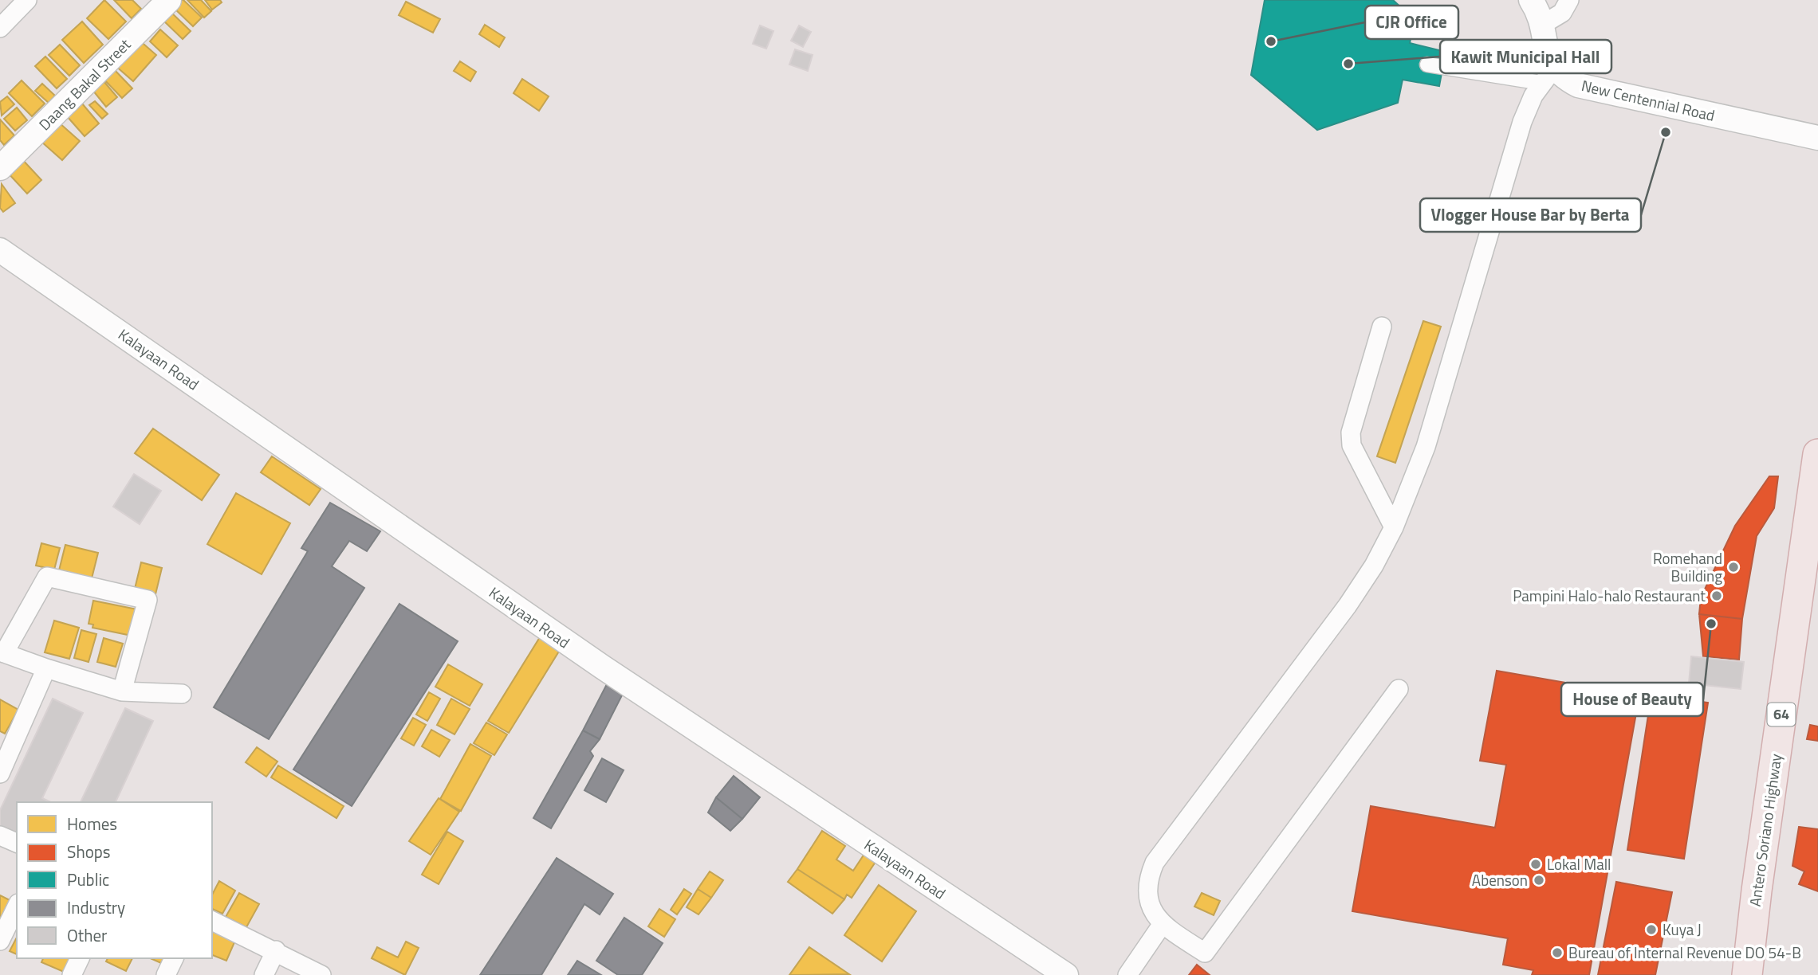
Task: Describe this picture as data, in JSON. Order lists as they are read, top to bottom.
{
  "streets": {
    "main road": ["64", "Antero Soriano Highway"],
    "street": ["Daang Bakal Street", "New Centennial Road", "Kalayaan Road"]
  },
  "places": [
    "CJR Office",
    "Kawit Municipal Hall",
    "Vlogger House Bar by Berta",
    "Romehand Building",
    "Pampini Halo-halo Restaurant",
    "House of Beauty",
    "Lokal Mall",
    "Abenson",
    "Kuya J",
    "Bureau of Internal Revenue DO 54-B"
  ],
  "legend": [
    "Homes",
    "Shops",
    "Public",
    "Industry",
    "Other"
  ]
}
